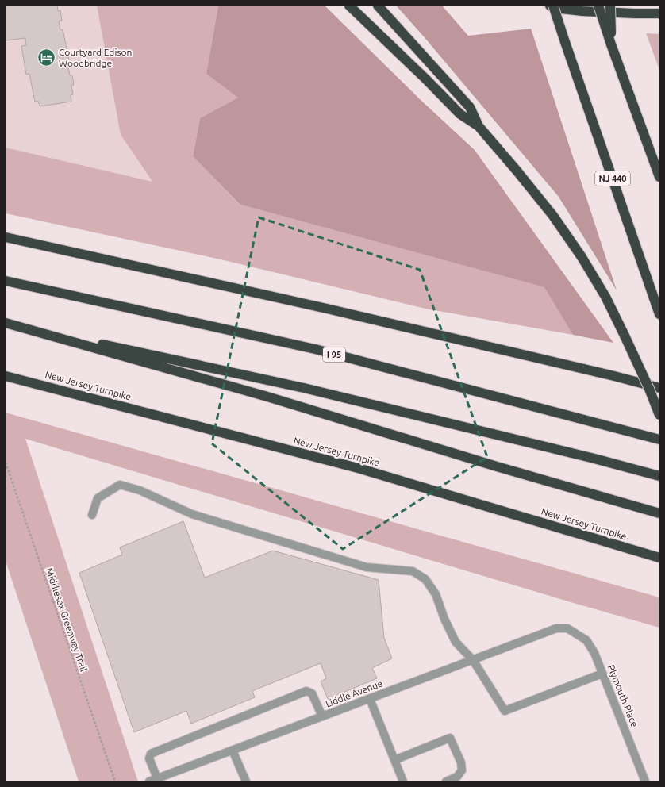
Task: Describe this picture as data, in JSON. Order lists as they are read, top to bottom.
{
  "streets": {
    "highway": ["NJ 440", "I 95", "New Jersey Turnpike"],
    "street": ["Liddle Avenue", "Plymouth Place"],
    "path": ["Middlesex Greenway Trail"]
  },
  "crossings": [
    ["Liddle Avenue", "Plymouth Place"]
  ],
  "places": {
    "hotel": ["Courtyard Edison Woodbridge"]
  }
}
